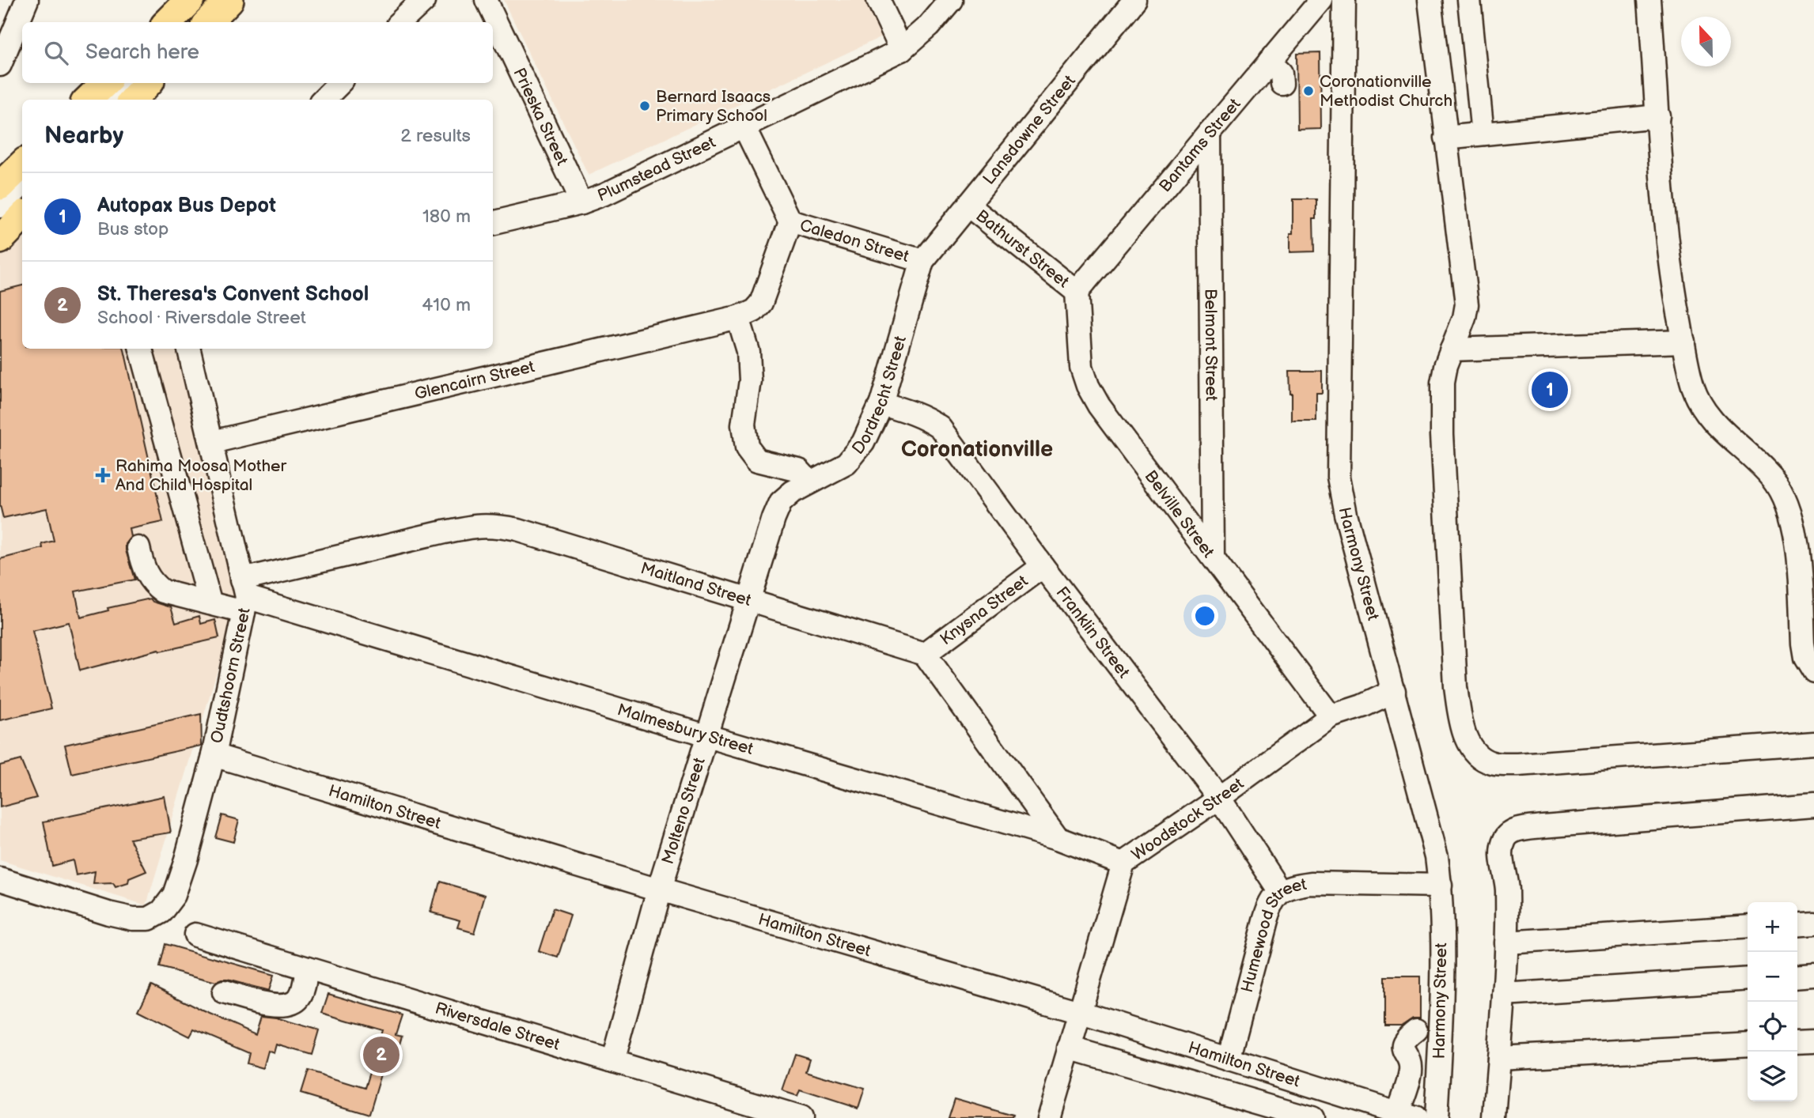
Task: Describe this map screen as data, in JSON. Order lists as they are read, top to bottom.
{
  "streets": {
    "street": [
      "Prieska Street",
      "Lansdowne Street",
      "Bantams Street",
      "Plumstead Street",
      "Caledon Street",
      "Bathurst Street",
      "Belmont Street",
      "Glencairn Street",
      "Dordrecht Street",
      "Belville Street",
      "Harmony Street",
      "Maitland Street",
      "Knysna Street",
      "Franklin Street",
      "Oudtshoorn Street",
      "Malmesbury Street",
      "Hamilton Street",
      "Molteno Street",
      "Woodstock Street",
      "Humewood Street",
      "Riversdale Street"
    ]
  },
  "crossings": [
    ["Prieska Street", "Plumstead Street"],
    ["Lansdowne Street", "Caledon Street"],
    ["Lansdowne Street", "Bathurst Street"],
    ["Lansdowne Street", "Dordrecht Street"],
    ["Bantams Street", "Bathurst Street"],
    ["Bantams Street", "Belmont Street"],
    ["Bantams Street", "Belville Street"],
    ["Plumstead Street", "Caledon Street"],
    ["Caledon Street", "Dordrecht Street"],
    ["Bathurst Street", "Belville Street"],
    ["Belmont Street", "Belville Street"],
    ["Glencairn Street", "Oudtshoorn Street"],
    ["Dordrecht Street", "Franklin Street"],
    ["Dordrecht Street", "Molteno Street"],
    ["Belville Street", "Woodstock Street"],
    ["Harmony Street", "Woodstock Street"],
    ["Harmony Street", "Humewood Street"],
    ["Maitland Street", "Knysna Street"],
    ["Maitland Street", "Oudtshoorn Street"],
    ["Maitland Street", "Malmesbury Street"],
    ["Maitland Street", "Molteno Street"],
    ["Knysna Street", "Franklin Street"],
    ["Franklin Street", "Woodstock Street"],
    ["Franklin Street", "Humewood Street"],
    ["Oudtshoorn Street", "Malmesbury Street"],
    ["Oudtshoorn Street", "Hamilton Street"],
    ["Malmesbury Street", "Molteno Street"],
    ["Malmesbury Street", "Woodstock Street"],
    ["Hamilton Street", "Molteno Street"],
    ["Hamilton Street", "Woodstock Street"],
    ["Hamilton Street", "Humewood Street"],
    ["Molteno Street", "Riversdale Street"]
  ],
  "districts": ["Coronationville"],
  "places": {
    "other": ["Coronationville Methodist Church", "Bernard Isaacs Primary School"],
    "health": ["Rahima Moosa Mother And Child Hospital"]
  },
  "north": "top",
  "page": {
    "search": "Search here",
    "heading": ["Nearby", "2 results"],
    "list": [
      {
        "mark": "1",
        "name": "Autopax Bus Depot",
        "note": "Bus stop",
        "value": "180 m"
      },
      {
        "mark": "2",
        "name": "St. Theresa's Convent School",
        "note": "School · Riversdale Street",
        "value": "410 m"
      }
    ],
    "pins": ["1", "2"],
    "map_buttons": ["+", "−"]
  }
}
